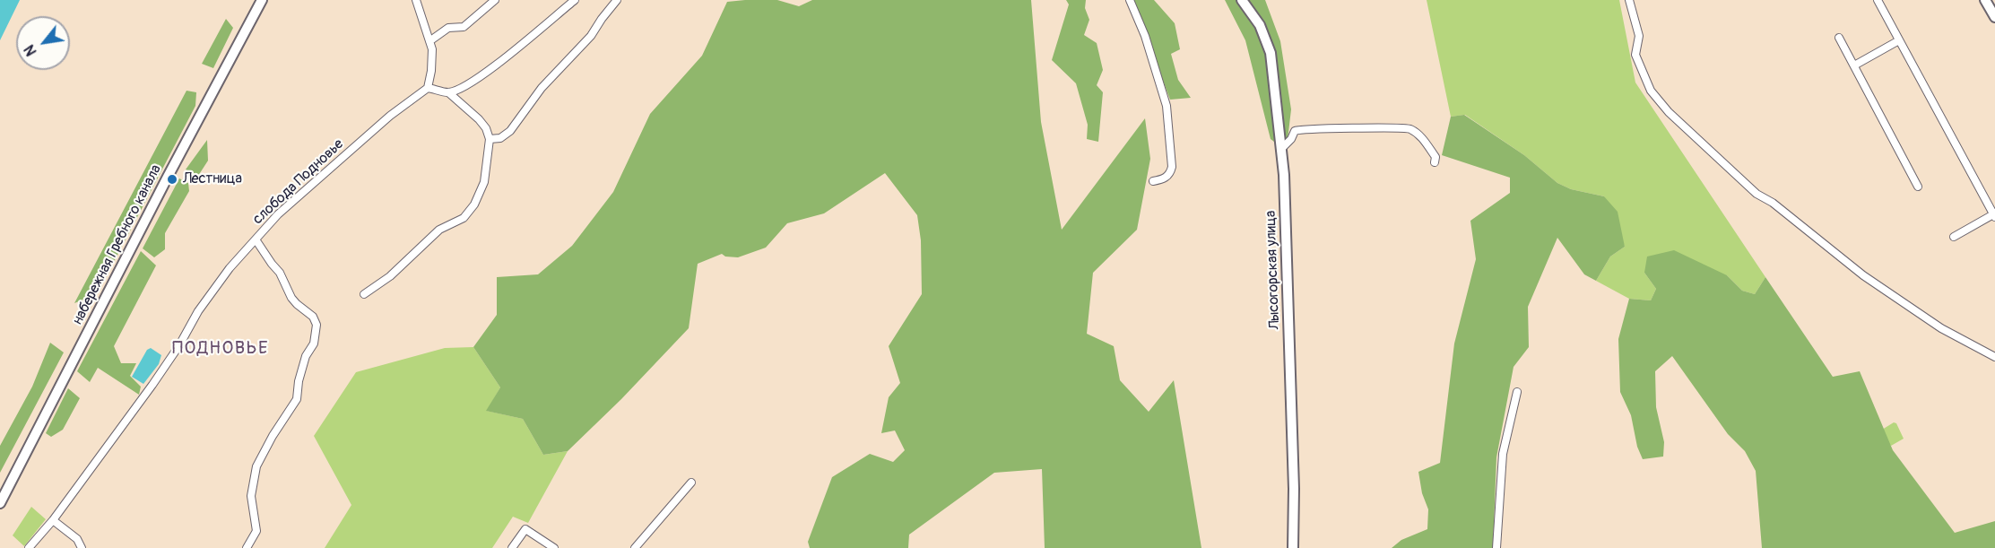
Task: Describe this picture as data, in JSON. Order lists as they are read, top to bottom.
{
  "streets": {
    "street": ["слобода Подновье", "набережная Гребного канала", "Лысогорская улица"]
  },
  "districts": ["ПОДНОВЬЕ"],
  "places": ["Лестница"],
  "north": "bottom left"
}
